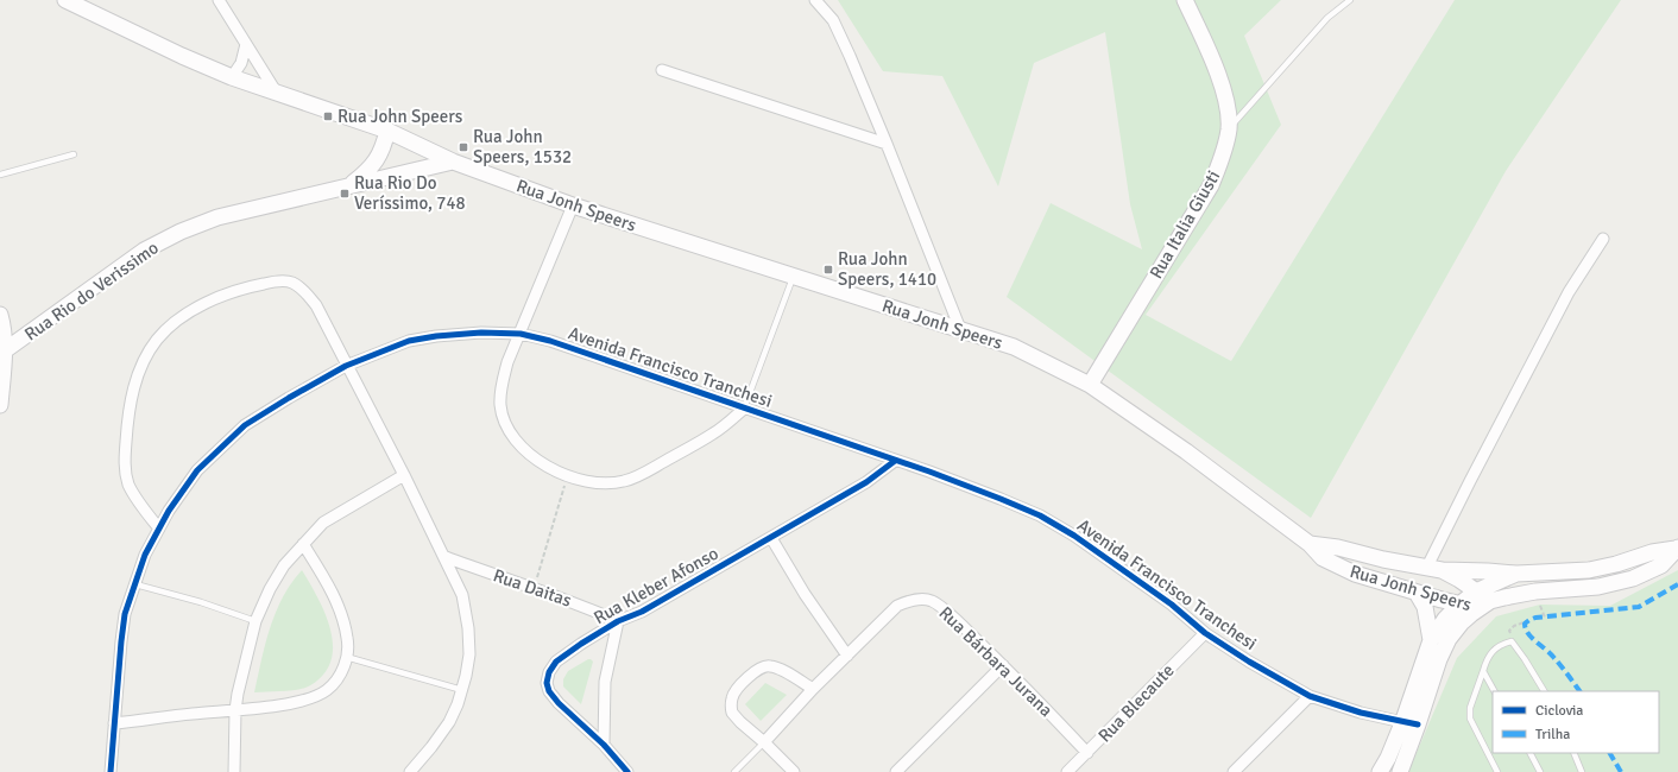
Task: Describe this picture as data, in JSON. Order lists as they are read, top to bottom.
{
  "streets": {
    "main road": ["Rua Jonh Speers", "Rua Italia Giusti", "Rua Rio do Verissimo"],
    "street": [
      "Avenida Francisco Tranchesi",
      "Rua Kleber Afonso",
      "Rua Daitas",
      "Rua Bárbara Jurana",
      "Rua Blecaute"
    ]
  },
  "crossings": [
    ["Rua Jonh Speers", "Rua Italia Giusti"],
    ["Rua Jonh Speers", "Rua Rio do Verissimo"],
    ["Avenida Francisco Tranchesi", "Rua Kleber Afonso"],
    ["Avenida Francisco Tranchesi", "Rua Blecaute"],
    ["Rua Kleber Afonso", "Rua Daitas"],
    ["Rua Bárbara Jurana", "Rua Blecaute"]
  ],
  "places": {
    "transit": [
      "Rua John Speers",
      "Rua John Speers, 1532",
      "Rua Rio Do Veríssimo, 748",
      "Rua John Speers, 1410"
    ]
  },
  "legend": ["Ciclovia", "Trilha"]
}
